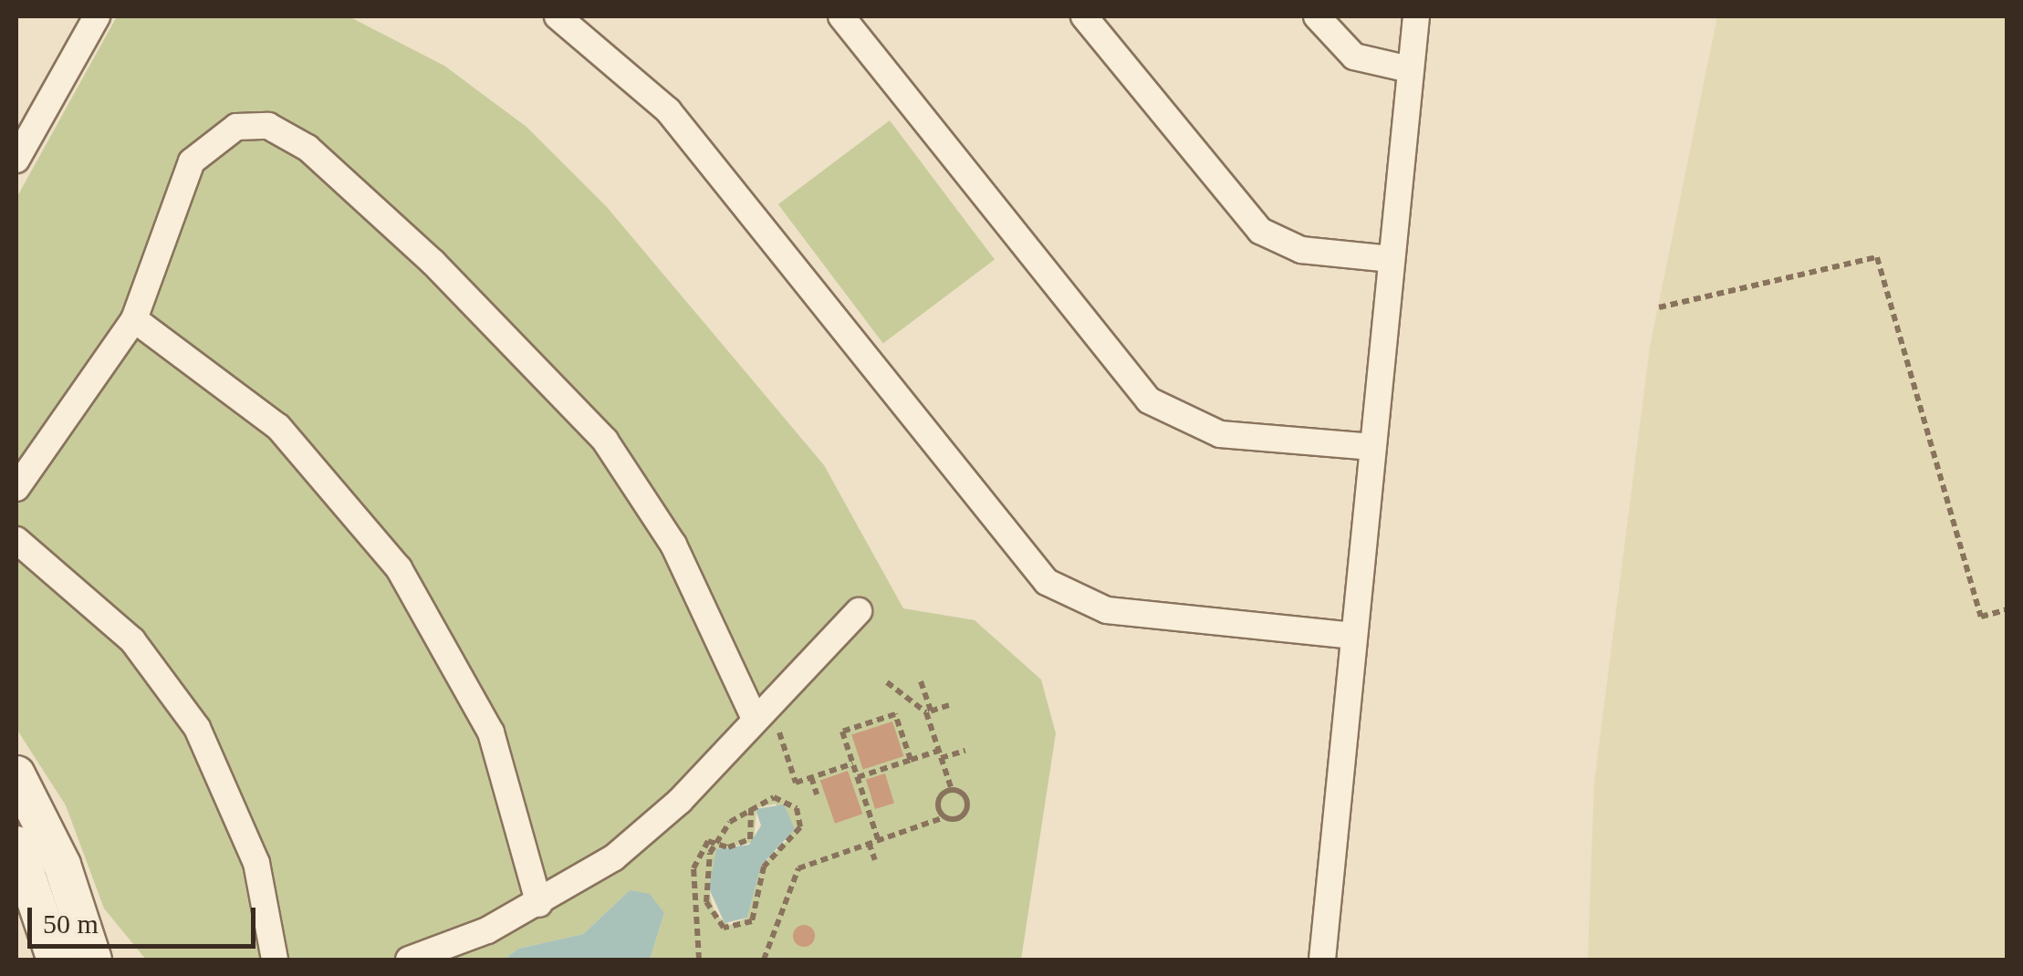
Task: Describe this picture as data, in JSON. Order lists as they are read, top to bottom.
{
  "scale_bar": "50 m"
}
